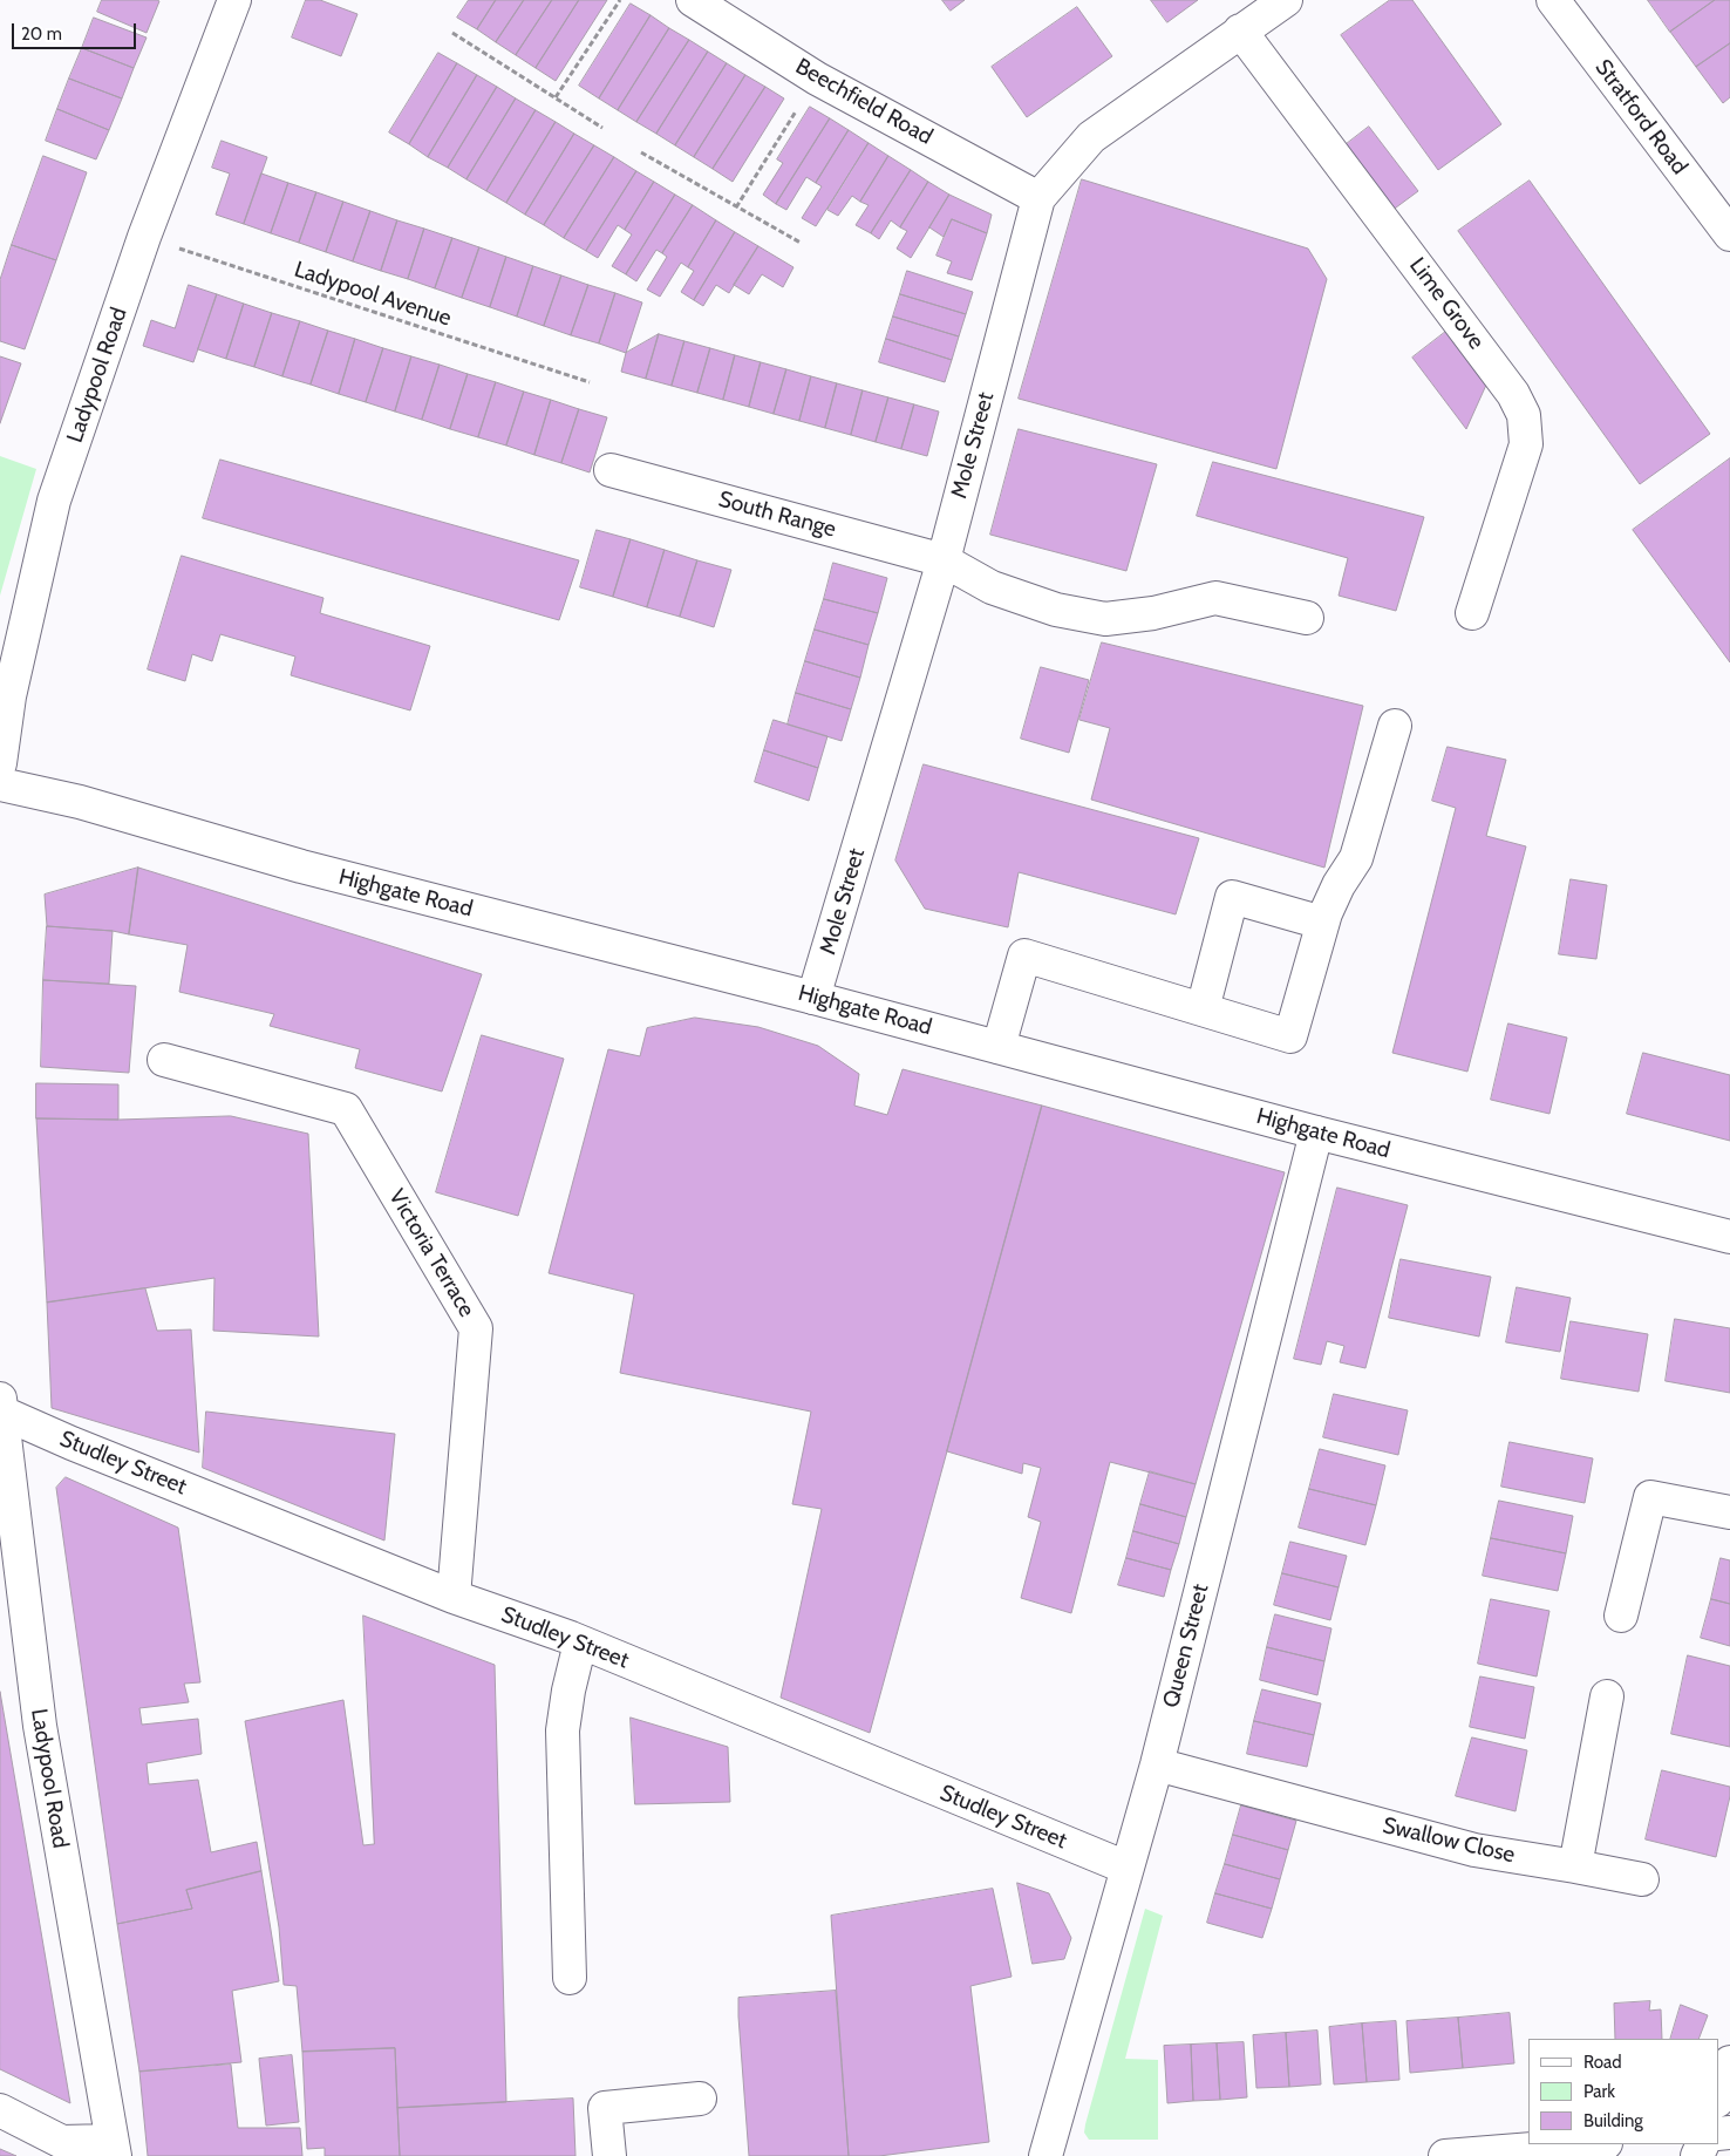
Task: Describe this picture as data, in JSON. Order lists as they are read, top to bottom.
{
  "streets": {
    "main road": [
      "Beechfield Road",
      "Stratford Road",
      "Lime Grove",
      "Ladypool Road",
      "Mole Street",
      "South Range",
      "Highgate Road",
      "Victoria Terrace",
      "Studley Street",
      "Queen Street",
      "Swallow Close"
    ],
    "path": ["Ladypool Avenue"]
  },
  "crossings": [
    ["Beechfield Road", "Mole Street"],
    ["Ladypool Avenue", "Ladypool Road"],
    ["Lime Grove", "Mole Street"],
    ["Ladypool Road", "Studley Street"],
    ["Mole Street", "South Range"],
    ["Mole Street", "Highgate Road"],
    ["Highgate Road", "Queen Street"],
    ["Victoria Terrace", "Studley Street"],
    ["Studley Street", "Queen Street"],
    ["Queen Street", "Swallow Close"]
  ],
  "legend": ["Road", "Park", "Building"],
  "scale_bar": "20 m"
}
